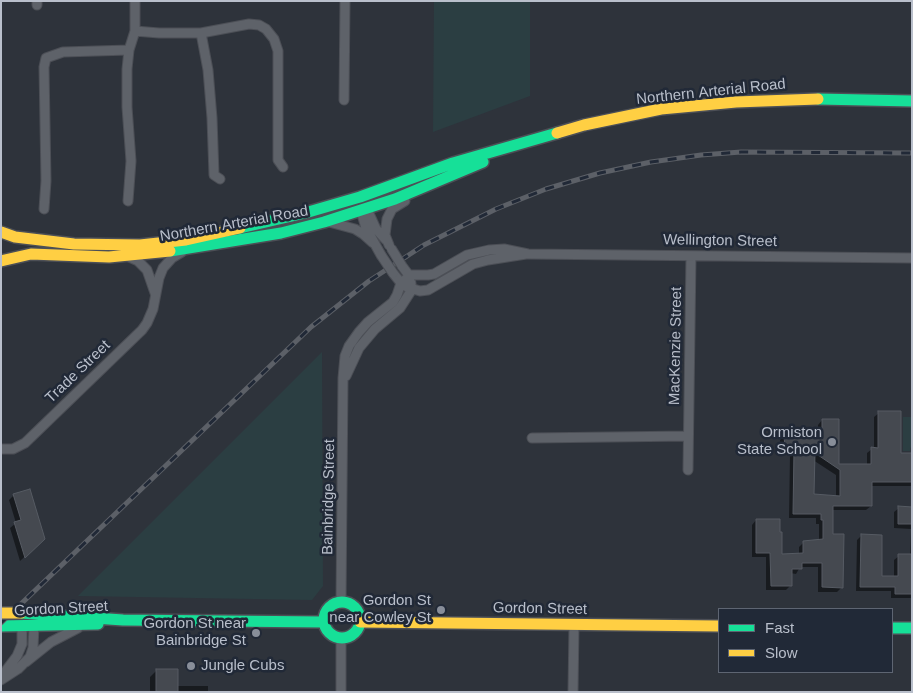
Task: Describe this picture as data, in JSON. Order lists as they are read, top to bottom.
{
  "streets": {
    "main road": ["Northern Arterial Road", "Gordon Street"],
    "street": [
      "Wellington Street",
      "MacKenzie Street",
      "Trade Street",
      "Bainbridge Street"
    ]
  },
  "crossings": [
    ["Northern Arterial Road", "Trade Street"],
    ["Wellington Street", "MacKenzie Street"],
    ["Wellington Street", "Bainbridge Street"],
    ["Bainbridge Street", "Gordon Street"]
  ],
  "places": [
    "Ormiston State School",
    "Gordon St near Cowley St",
    "Gordon St near Bainbridge St",
    "Jungle Cubs"
  ],
  "legend": ["Fast", "Slow"]
}
